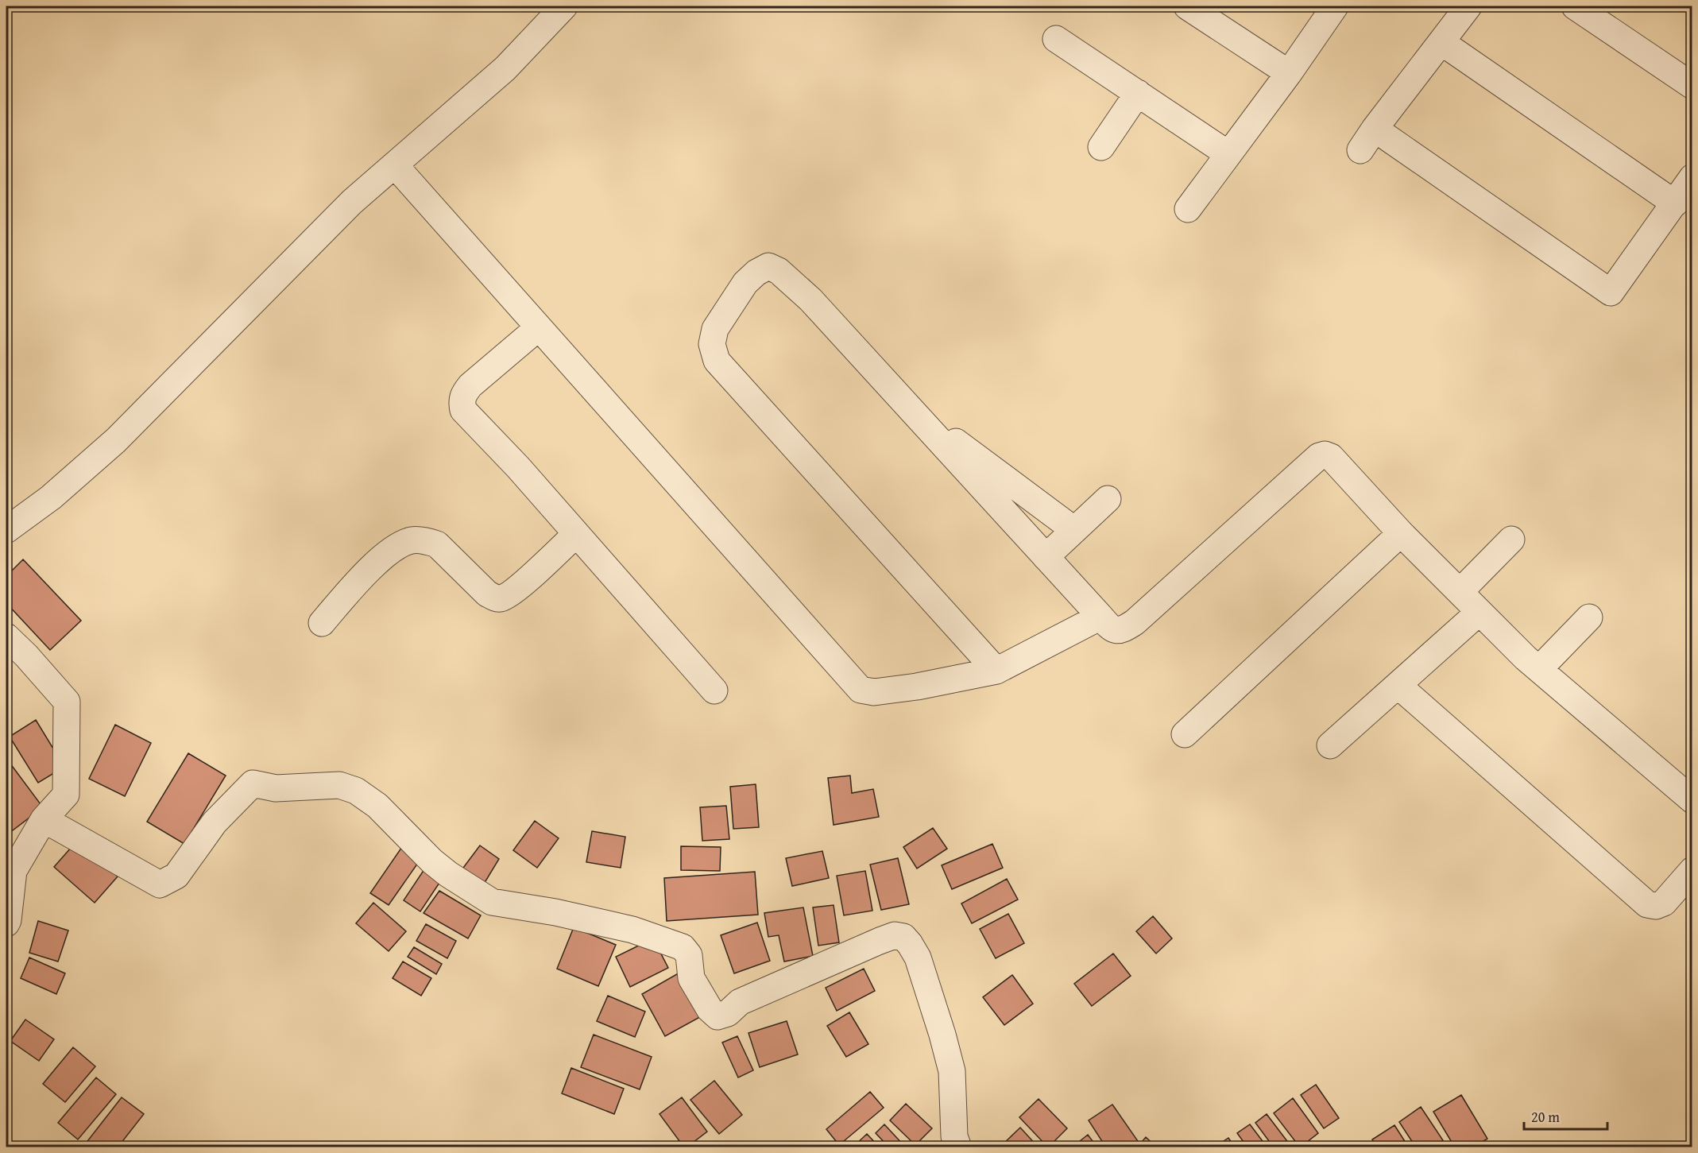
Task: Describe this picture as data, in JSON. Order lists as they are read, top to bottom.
{
  "scale_bar": "20 m"
}
